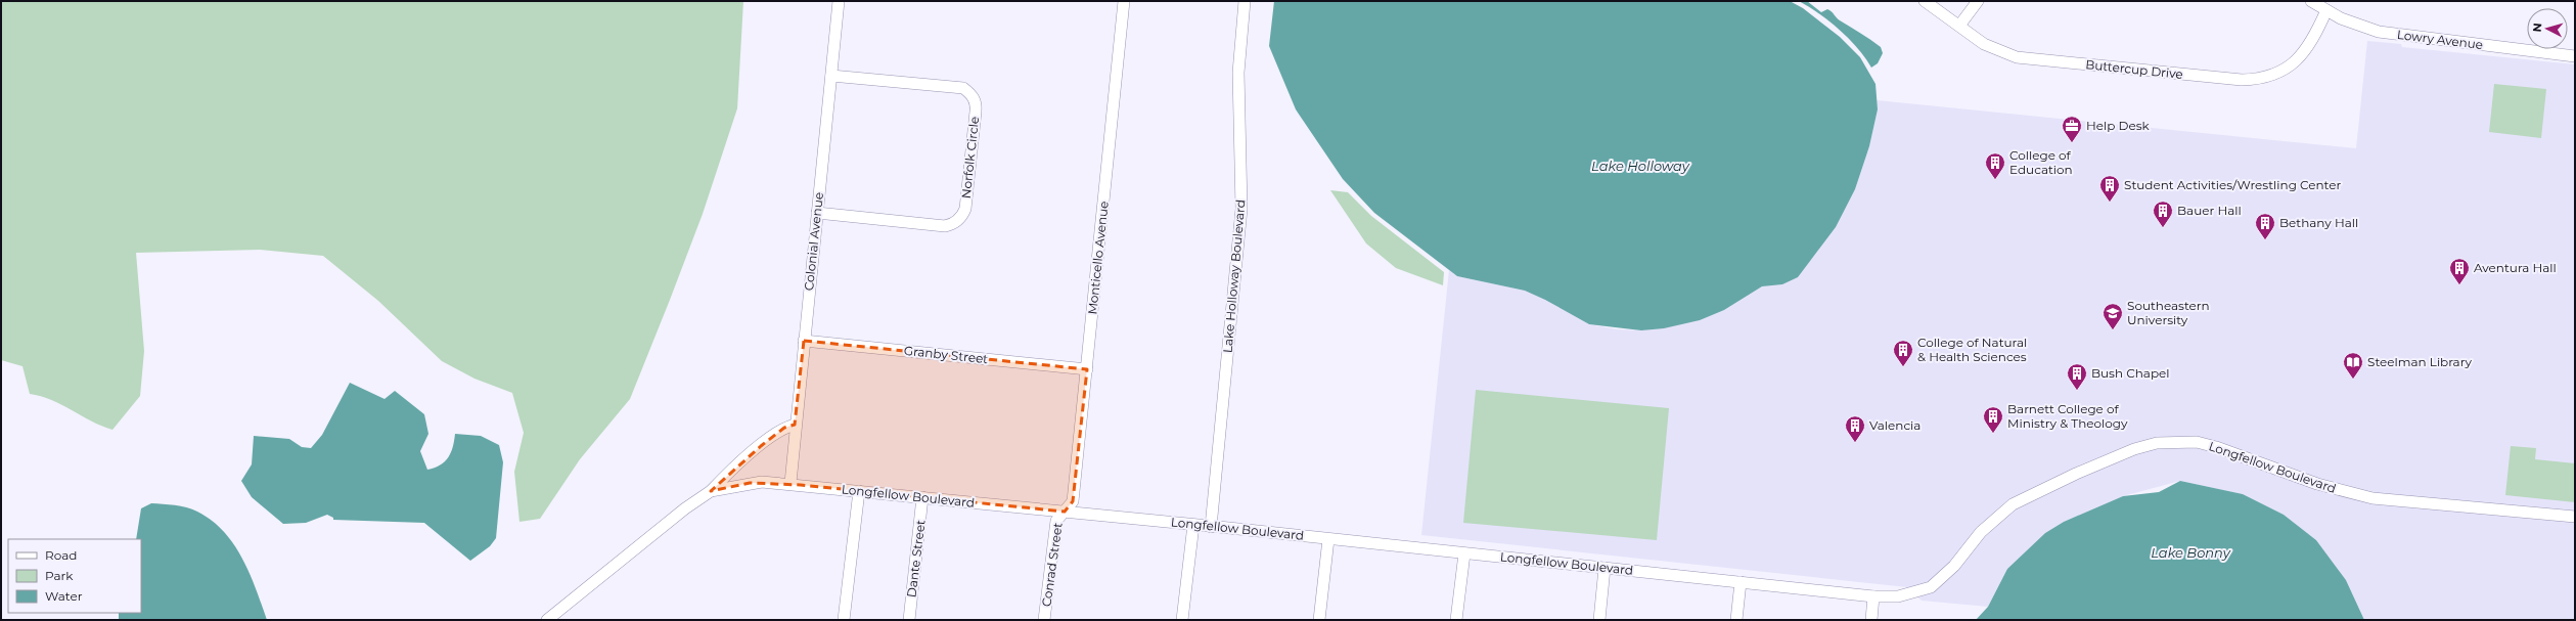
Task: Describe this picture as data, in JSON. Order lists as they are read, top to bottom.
{
  "streets": {
    "street": [
      "Lowry Avenue",
      "Buttercup Drive",
      "Norfolk Circle",
      "Colonial Avenue",
      "Monticello Avenue",
      "Lake Holloway Boulevard",
      "Granby Street",
      "Longfellow Boulevard",
      "Dante Street",
      "Conrad Street"
    ]
  },
  "crossings": [
    ["Lowry Avenue", "Buttercup Drive"],
    ["Norfolk Circle", "Colonial Avenue"],
    ["Colonial Avenue", "Granby Street"],
    ["Colonial Avenue", "Longfellow Boulevard"],
    ["Monticello Avenue", "Granby Street"],
    ["Monticello Avenue", "Longfellow Boulevard"],
    ["Monticello Avenue", "Conrad Street"],
    ["Lake Holloway Boulevard", "Longfellow Boulevard"],
    ["Longfellow Boulevard", "Dante Street"],
    ["Longfellow Boulevard", "Conrad Street"]
  ],
  "water": ["Lake Holloway", "Lake Bonny"],
  "places": {
    "office": ["Help Desk"],
    "building": [
      "College of Education",
      "Student Activities/Wrestling Center",
      "Bauer Hall",
      "Bethany Hall",
      "Aventura Hall",
      "College of Natural & Health Sciences",
      "Bush Chapel",
      "Barnett College of Ministry & Theology",
      "Valencia"
    ],
    "school or university": ["Southeastern University"],
    "library": ["Steelman Library"]
  },
  "legend": ["Road", "Park", "Water"],
  "north": "left"
}
